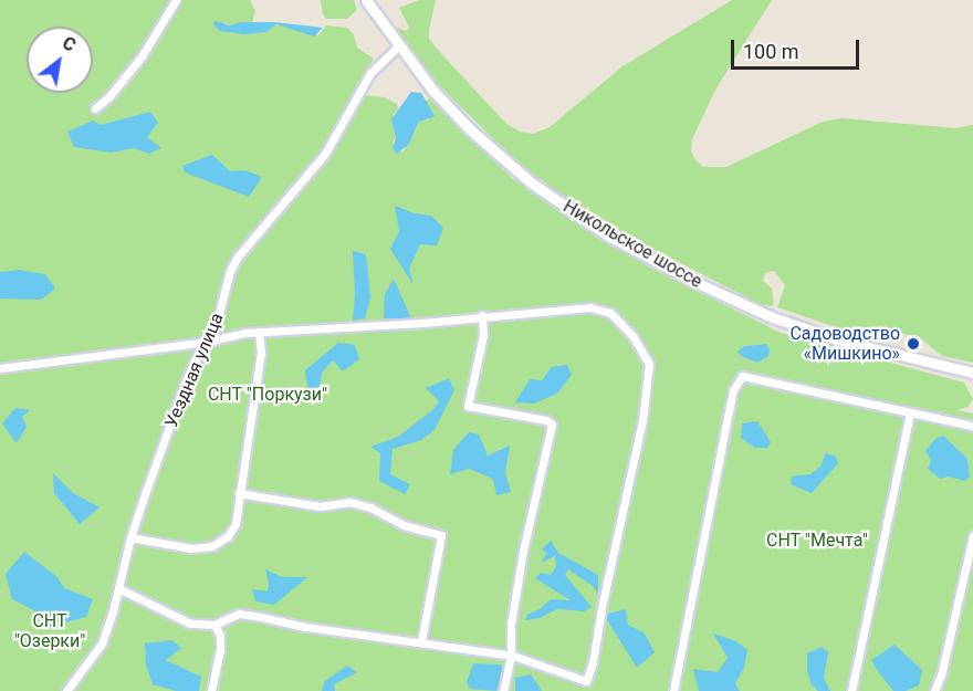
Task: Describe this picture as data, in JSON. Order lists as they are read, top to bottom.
{
  "streets": {
    "main road": ["Никольское шоссе"],
    "street": ["Уездная улица"]
  },
  "crossings": [
    ["Никольское шоссе", "Уездная улица"]
  ],
  "parks": ["СНТ \"Поркузи\"", "СНТ \"Мечта\"", "СНТ \"Озерки\""],
  "places": ["Садоводство «Мишкино»"],
  "scale_bar": "100 m",
  "north": "top right"
}
